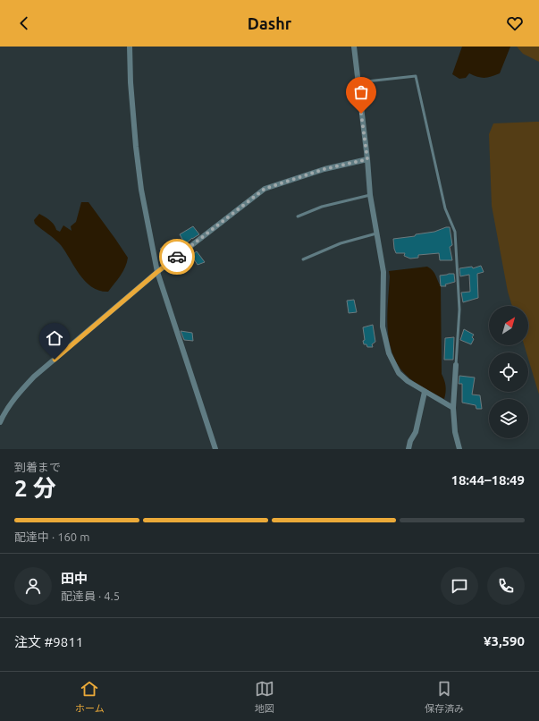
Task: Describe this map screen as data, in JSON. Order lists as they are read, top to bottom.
{
  "north": "top right",
  "page": {
    "header": "Dashr",
    "heading": ["2 分", "到着まで", "18:44–18:49"],
    "panel": [
      "田中",
      "配達員 · 4.5",
      "注文 #9811",
      "¥3,590"
    ],
    "bar": "配達中 · 160 m",
    "tabs": ["ホーム", "地図", "保存済み"]
  }
}
